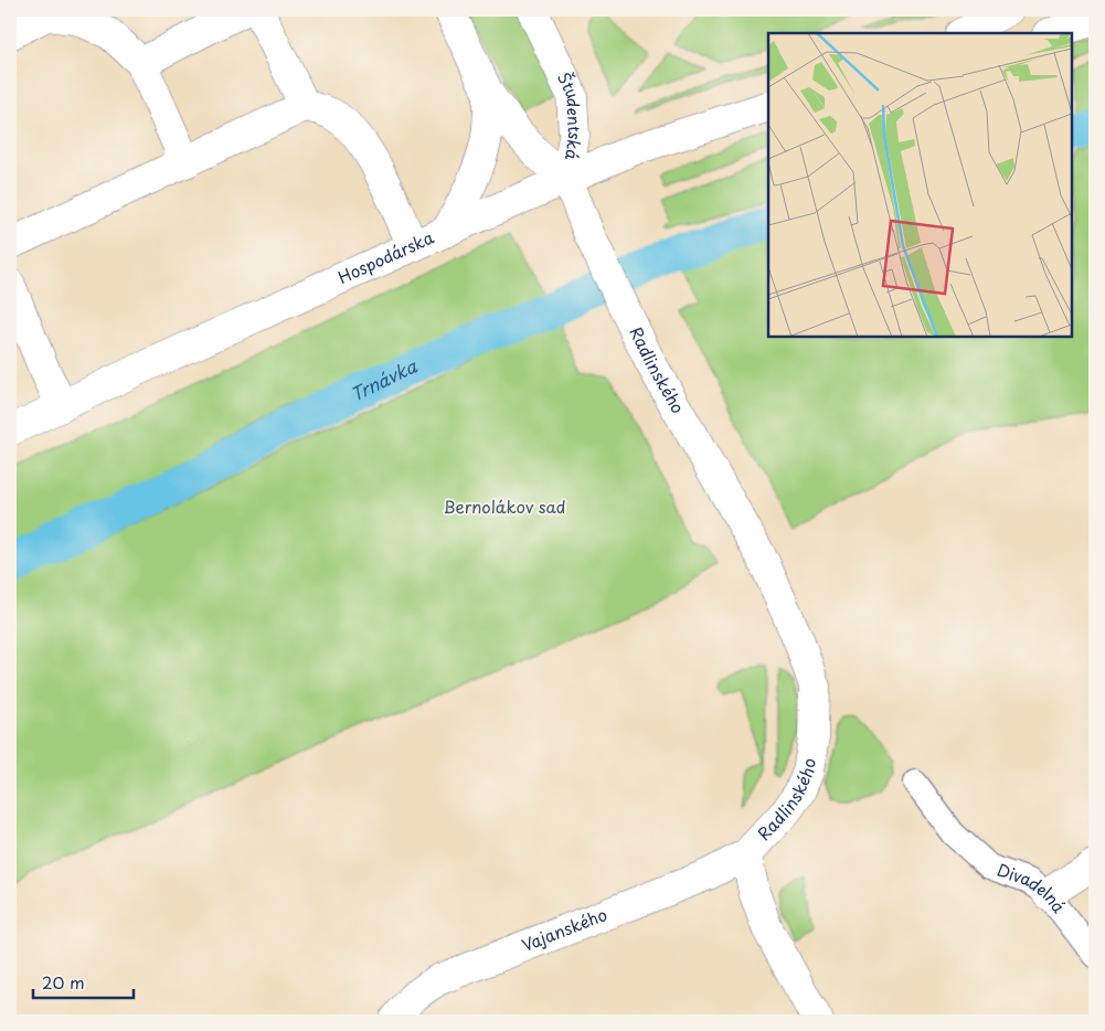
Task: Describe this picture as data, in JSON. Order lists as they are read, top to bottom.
{
  "streets": {
    "street": [
      "Študentská",
      "Hospodárska",
      "Radlinského",
      "Divadelná",
      "Vajanského"
    ]
  },
  "crossings": [
    ["Študentská", "Hospodárska"],
    ["Študentská", "Radlinského"],
    ["Hospodárska", "Radlinského"],
    ["Radlinského", "Vajanského"]
  ],
  "water": ["Trnávka"],
  "parks": ["Bernolákov sad"],
  "scale_bar": "20 m"
}
